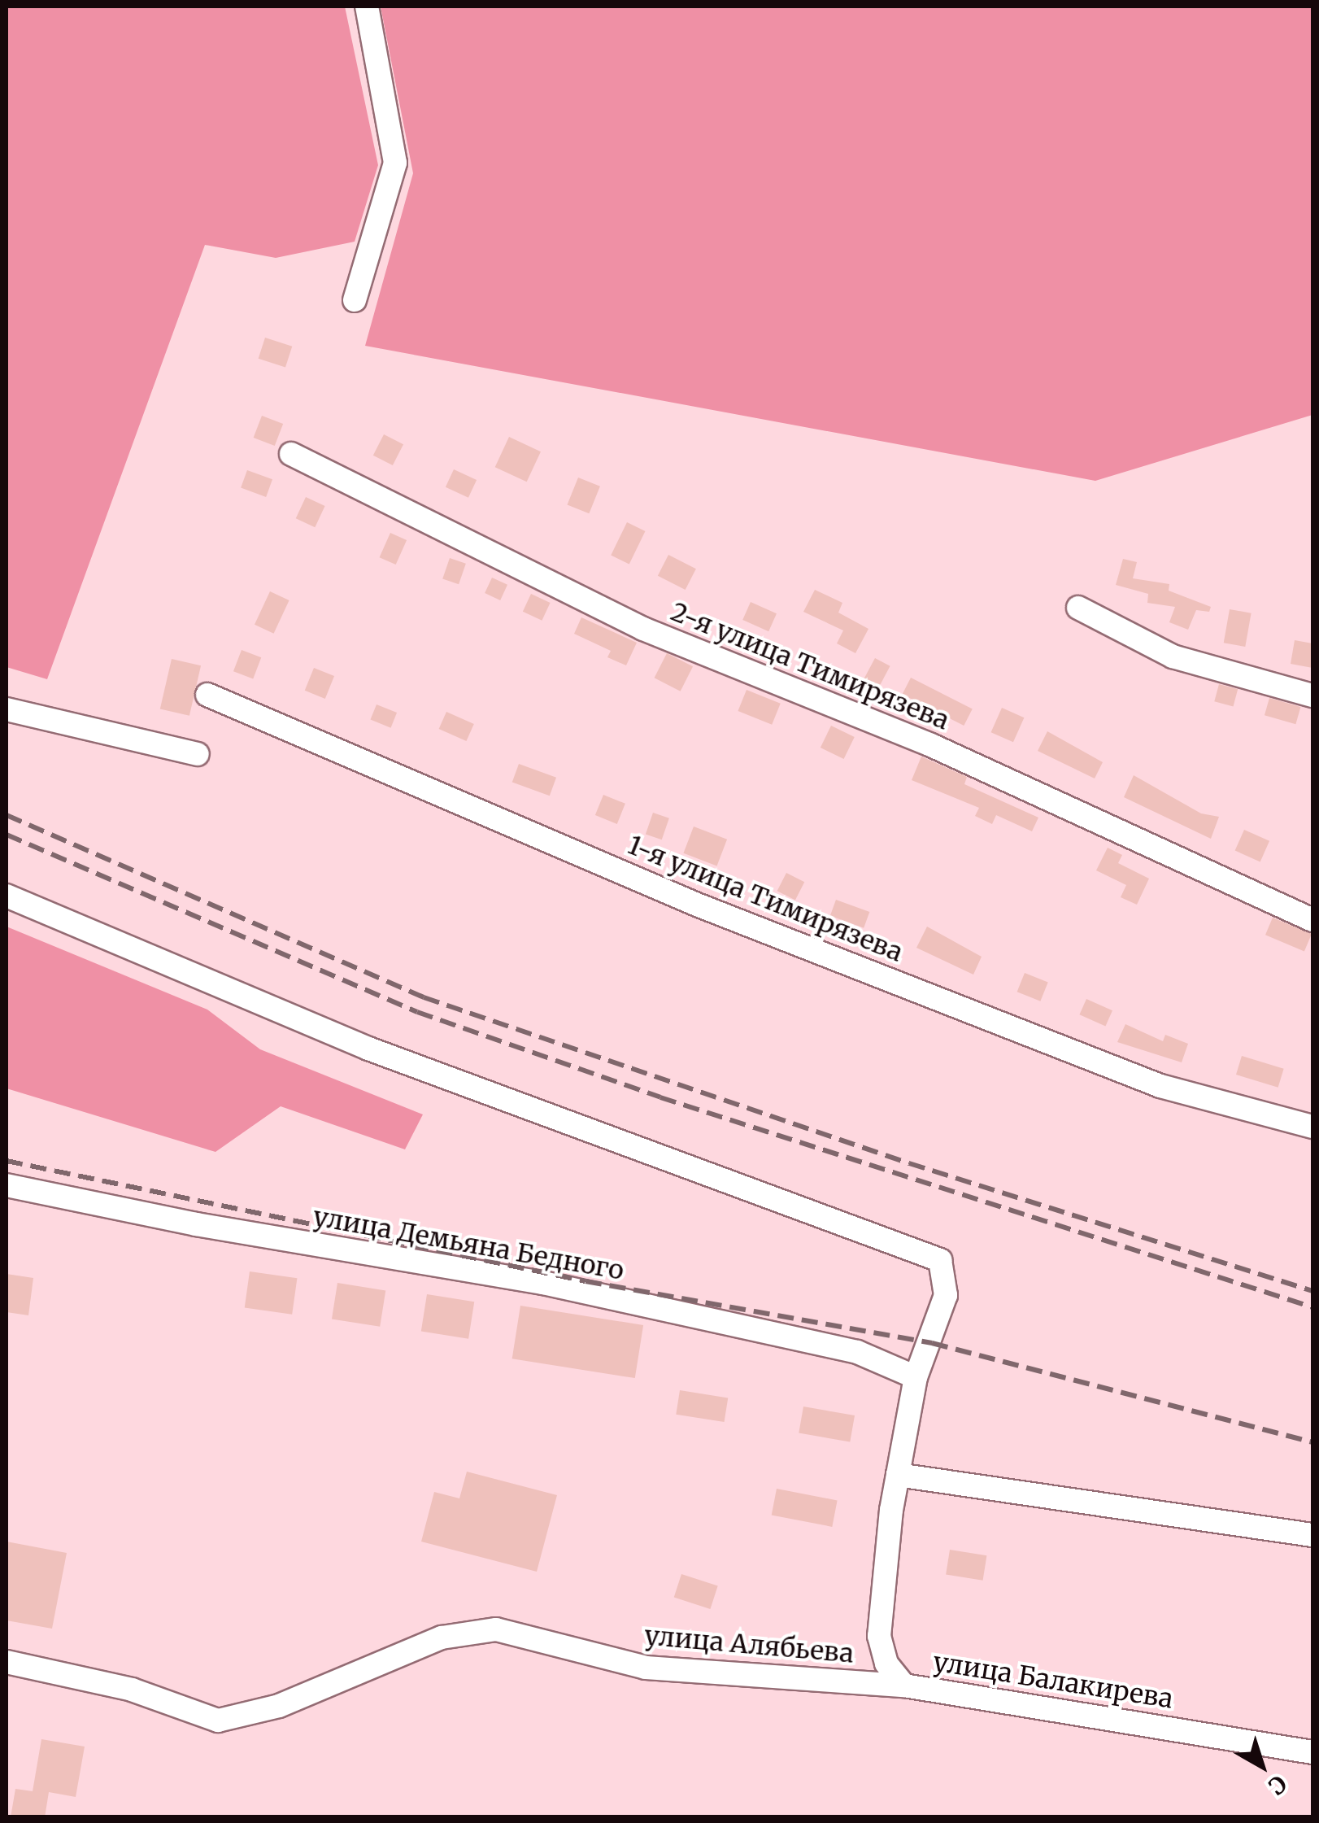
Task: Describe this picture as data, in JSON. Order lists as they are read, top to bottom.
{
  "streets": {
    "street": [
      "2-я улица Тимирязева",
      "1-я улица Тимирязева",
      "улица Демьяна Бедного",
      "улица Алябьева",
      "улица Балакирева"
    ]
  },
  "crossings": [
    ["улица Демьяна Бедного", "улица Балакирева"],
    ["улица Алябьева", "улица Балакирева"]
  ],
  "north": "bottom right"
}
